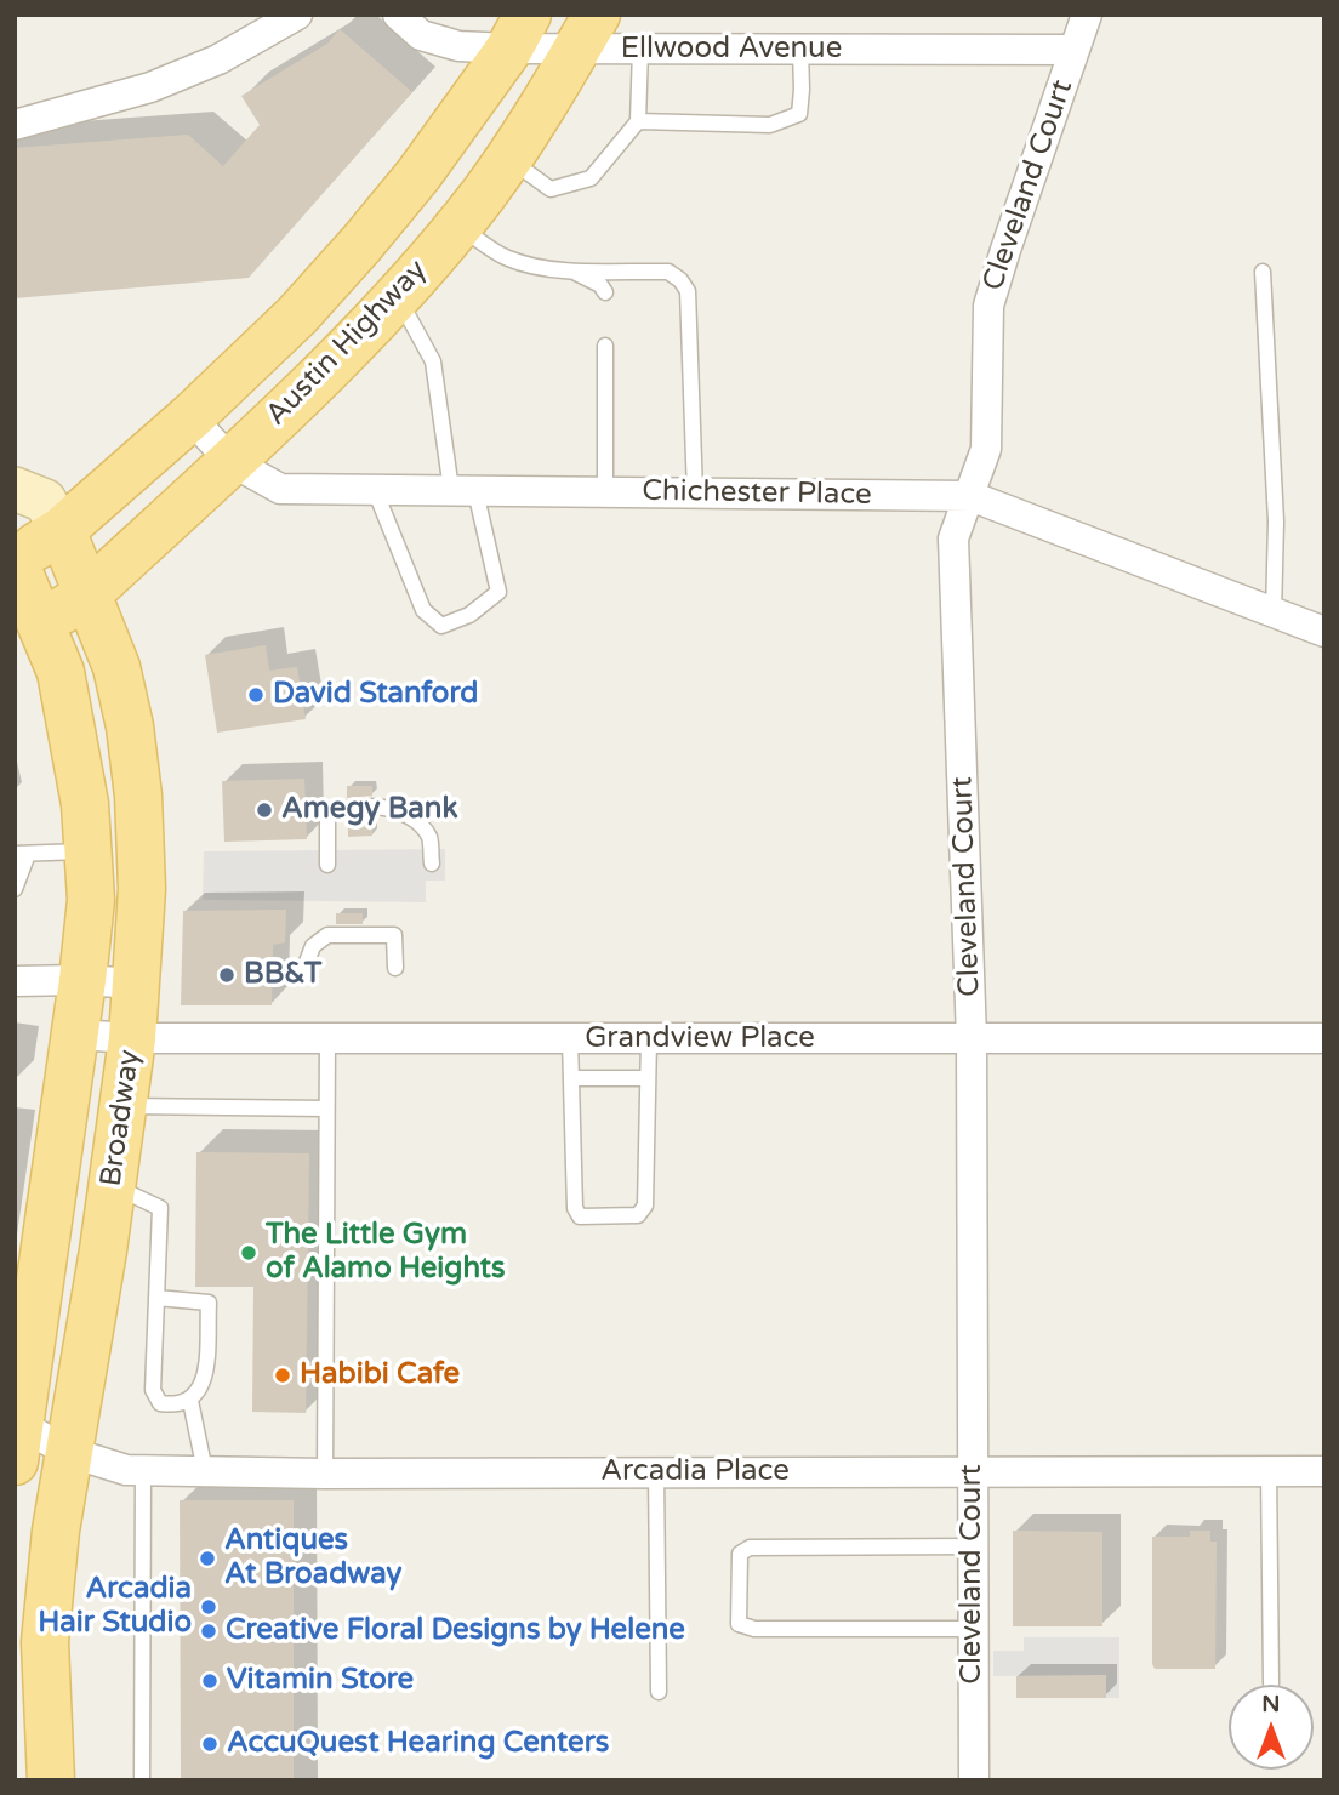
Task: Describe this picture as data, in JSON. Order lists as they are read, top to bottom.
{
  "streets": {
    "main road": ["Austin Highway", "Broadway"],
    "street": [
      "Ellwood Avenue",
      "Cleveland Court",
      "Chichester Place",
      "Grandview Place",
      "Arcadia Place"
    ]
  },
  "crossings": [
    ["Ellwood Avenue", "Cleveland Court"],
    ["Ellwood Avenue", "Austin Highway"],
    ["Cleveland Court", "Chichester Place"],
    ["Cleveland Court", "Grandview Place"],
    ["Cleveland Court", "Arcadia Place"],
    ["Austin Highway", "Chichester Place"],
    ["Austin Highway", "Broadway"],
    ["Grandview Place", "Broadway"],
    ["Broadway", "Arcadia Place"]
  ],
  "places": [
    "David Stanford",
    "Amegy Bank",
    "BB&T",
    "The Little Gym of Alamo Heights",
    "Habibi Cafe",
    "Antiques At Broadway",
    "Arcadia Hair Studio",
    "Creative Floral Designs by Helene",
    "Vitamin Store",
    "AccuQuest Hearing Centers"
  ],
  "north": "top"
}
